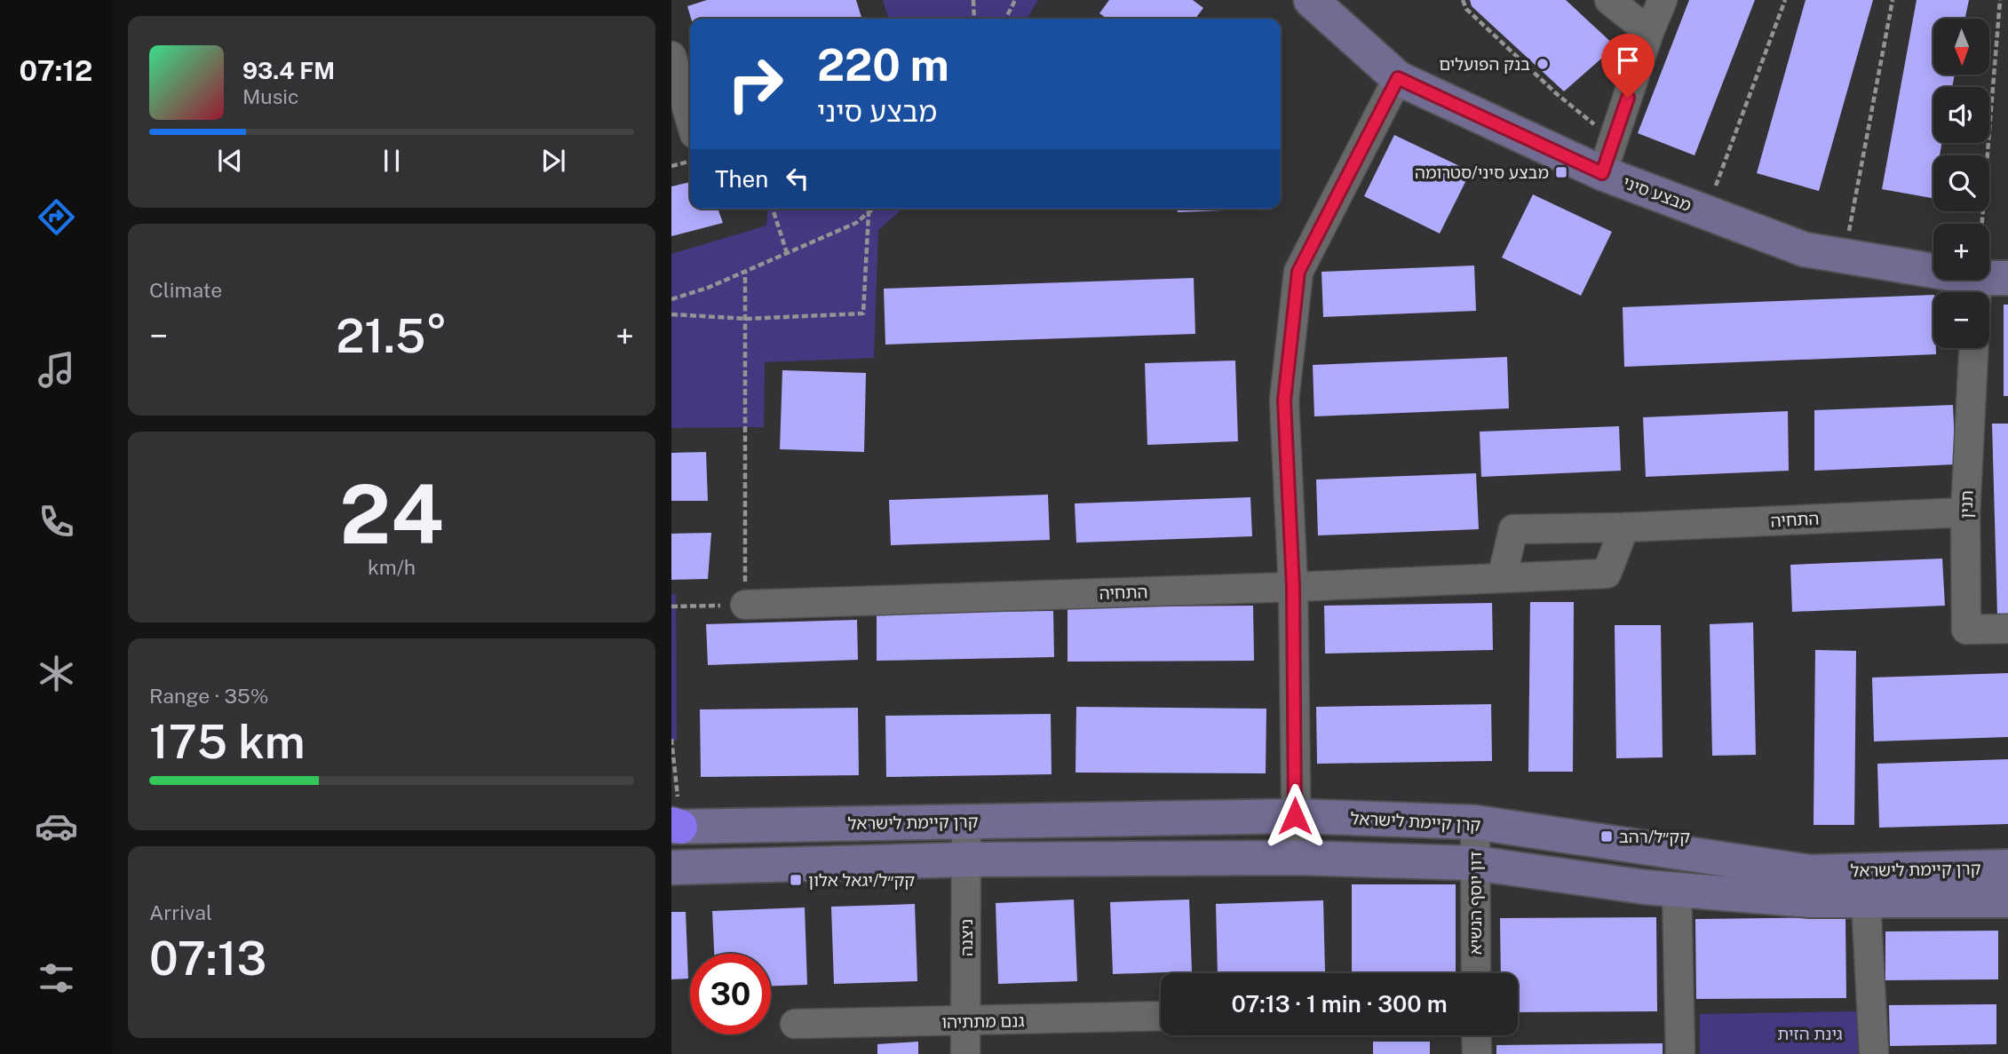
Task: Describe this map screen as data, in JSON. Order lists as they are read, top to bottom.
{
  "streets": {
    "street": [
      "מבצע סיני",
      "תנין",
      "התחיה",
      "קרן קיימת לישראל",
      "דון יוסף הנשיא",
      "ניצנה",
      "גנם מתתיהו"
    ]
  },
  "crossings": [
    ["תנין", "התחיה"],
    ["קרן קיימת לישראל", "דון יוסף הנשיא"],
    ["קרן קיימת לישראל", "ניצנה"],
    ["ניצנה", "גנם מתתיהו"]
  ],
  "parks": ["גינת הזית"],
  "places": {
    "other": ["בנק הפועלים"],
    "transit": ["מבצע סיני/סטרומה", "קק״ל/רהב", "קק״ל/יגאל אלון"]
  },
  "north": "bottom",
  "page": {
    "tabs": "07:12",
    "map_buttons": ["+", "−"],
    "turn": ["220 m", "מבצע סיני"],
    "song": ["93.4 FM", "Music"],
    "then": "Then",
    "tile": [
      "Climate",
      ["24", "km/h"],
      ["Range · 35%", "175 km"],
      ["Arrival", "07:13"]
    ],
    "heat": ["−", "21.5°", "+"],
    "limit": "30",
    "trip": "07:13 · 1 min · 300 m"
  }
}
